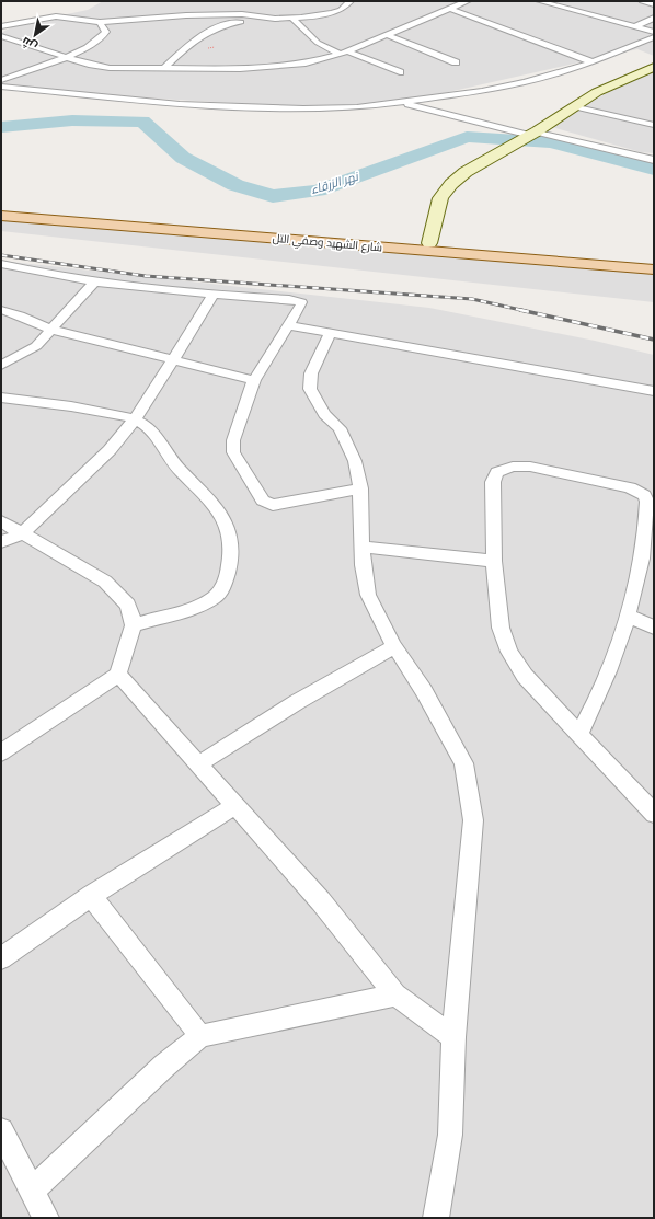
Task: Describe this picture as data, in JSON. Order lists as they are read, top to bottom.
{
  "streets": {
    "main road": ["شارع الشهيد وصفي التل"]
  },
  "water": ["نهر الزرقاء"],
  "north": "bottom left"
}
